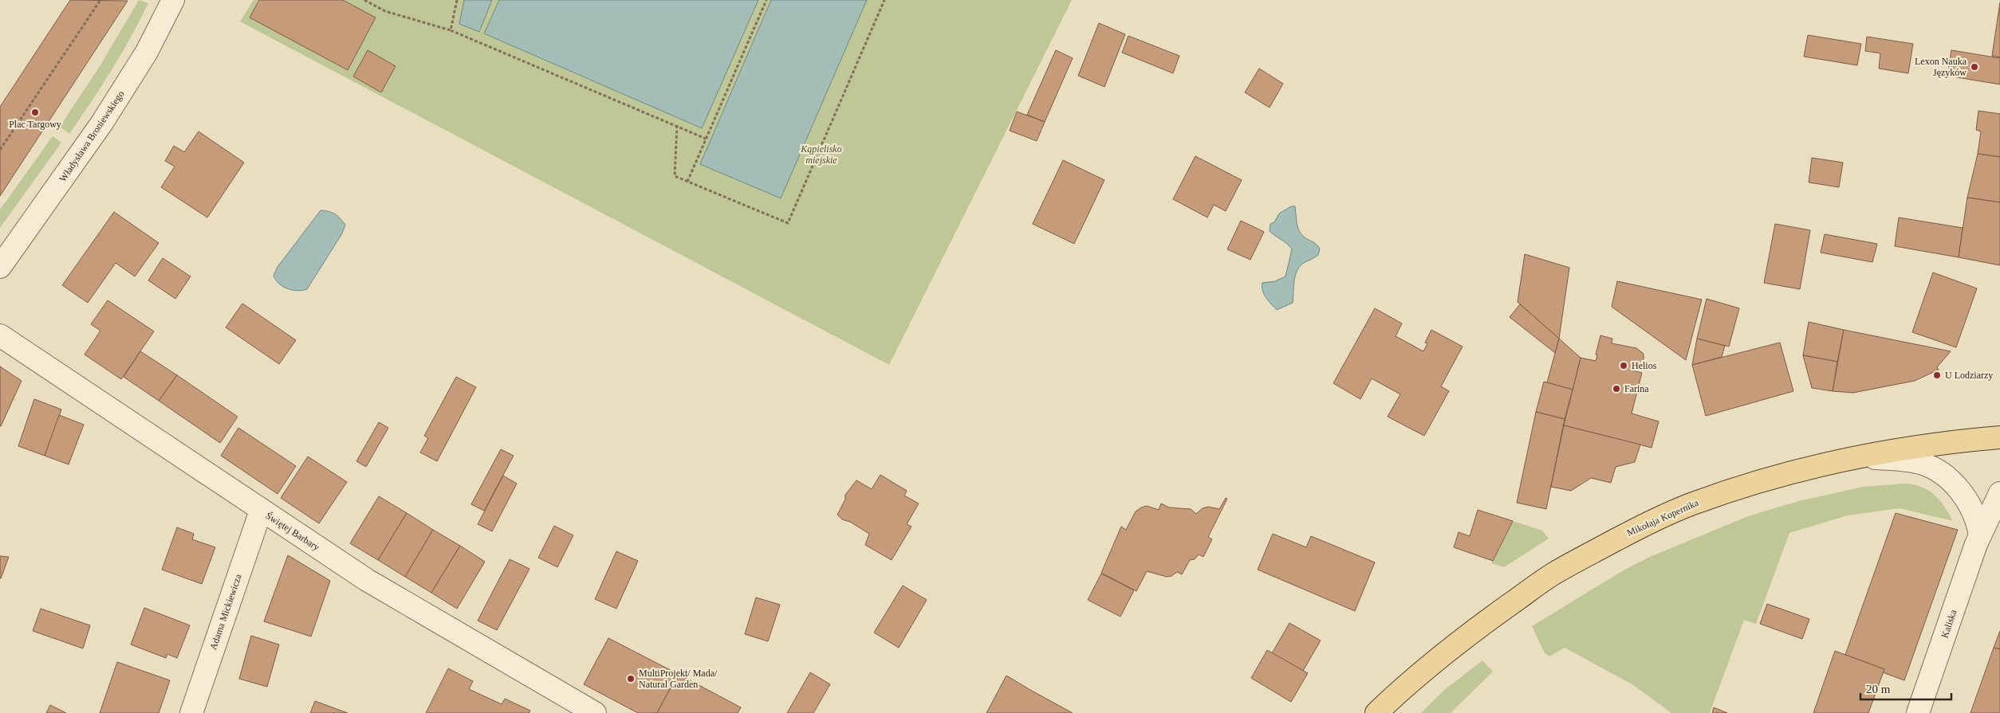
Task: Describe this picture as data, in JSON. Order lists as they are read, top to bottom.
{
  "streets": {
    "main road": ["Mikołaja Kopernika"],
    "street": [
      "Władysława Broniewskiego",
      "Świętej Barbary",
      "Adama Mickiewicza",
      "Kaliska"
    ]
  },
  "crossings": [
    ["Świętej Barbary", "Adama Mickiewicza"]
  ],
  "parks": ["Kąpielisko miejskie"],
  "places": [
    "Lexon Nauka Języków",
    "Plac Targowy",
    "Helios",
    "U Lodziarzy",
    "Farina",
    "MultiProjekt/ Mada/ Natural Garden"
  ],
  "scale_bar": "20 m"
}
